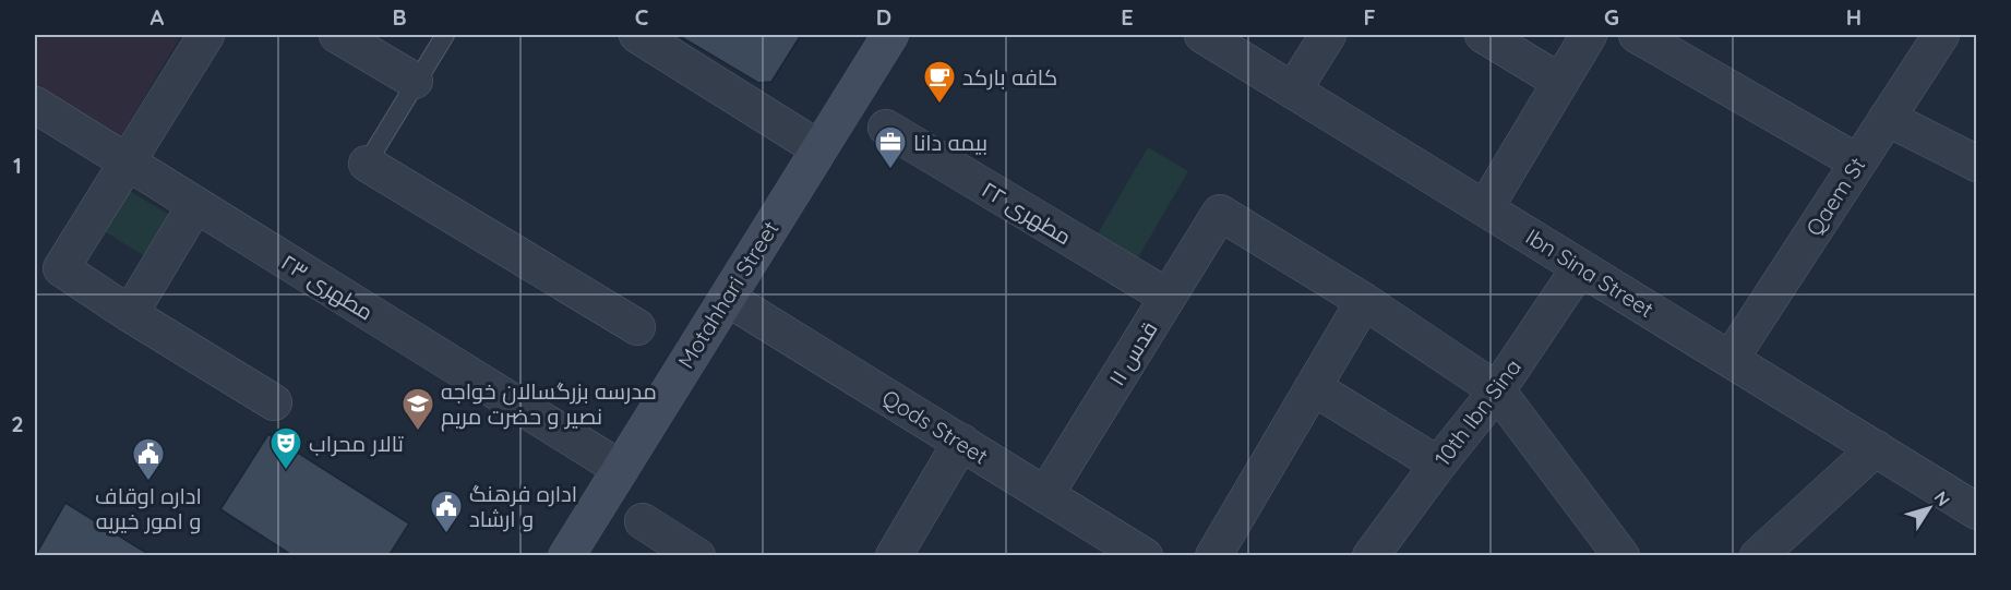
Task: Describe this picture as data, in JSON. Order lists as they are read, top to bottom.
{
  "streets": {
    "main road": ["Motahhari Street"],
    "street": [
      "Qaem St",
      "مطهری ۲۲",
      "Ibn Sina Street",
      "مطهری ۲۳",
      "قدس ۱۱",
      "10th Ibn Sina",
      "Qods Street"
    ]
  },
  "crossings": [
    ["Qaem St", "Ibn Sina Street"],
    ["مطهری ۲۲", "قدس ۱۱"],
    ["Ibn Sina Street", "10th Ibn Sina"],
    ["مطهری ۲۳", "Motahhari Street"],
    ["Motahhari Street", "Qods Street"],
    ["قدس ۱۱", "Qods Street"]
  ],
  "places": {
    "cafe": ["کافه بارکد"],
    "office": ["بیمه دانا"],
    "school or university": ["مدرسه بزرگسالان خواجه نصیر و حضرت مریم"],
    "theatre": ["تالار محراب"],
    "public building": ["اداره اوقاف و امور خیریه", "اداره فرهنگ و ارشاد"]
  },
  "north": "top right",
  "grid": {
    "columns": [
      "A",
      "B",
      "C",
      "D",
      "E",
      "F",
      "G",
      "H"
    ],
    "rows": ["1", "2"]
  }
}
